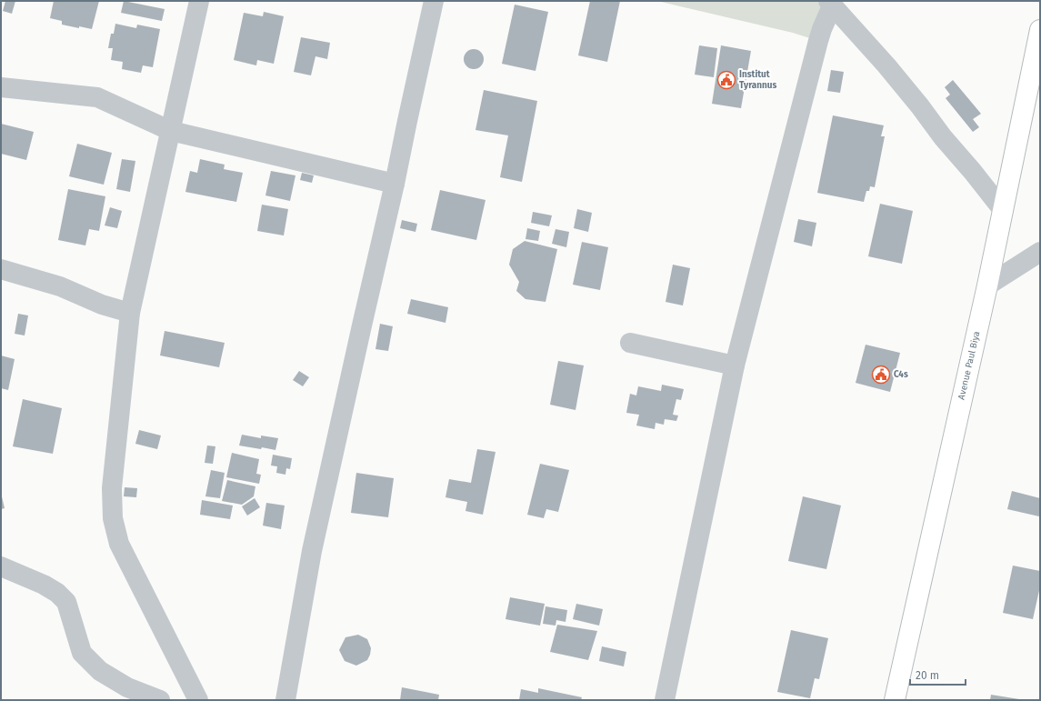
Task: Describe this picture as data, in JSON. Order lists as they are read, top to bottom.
{
  "streets": {
    "main road": ["Avenue Paul Biya"]
  },
  "places": {
    "public building": ["Institut Tyrannus", "C4s"]
  },
  "scale_bar": "20 m"
}
